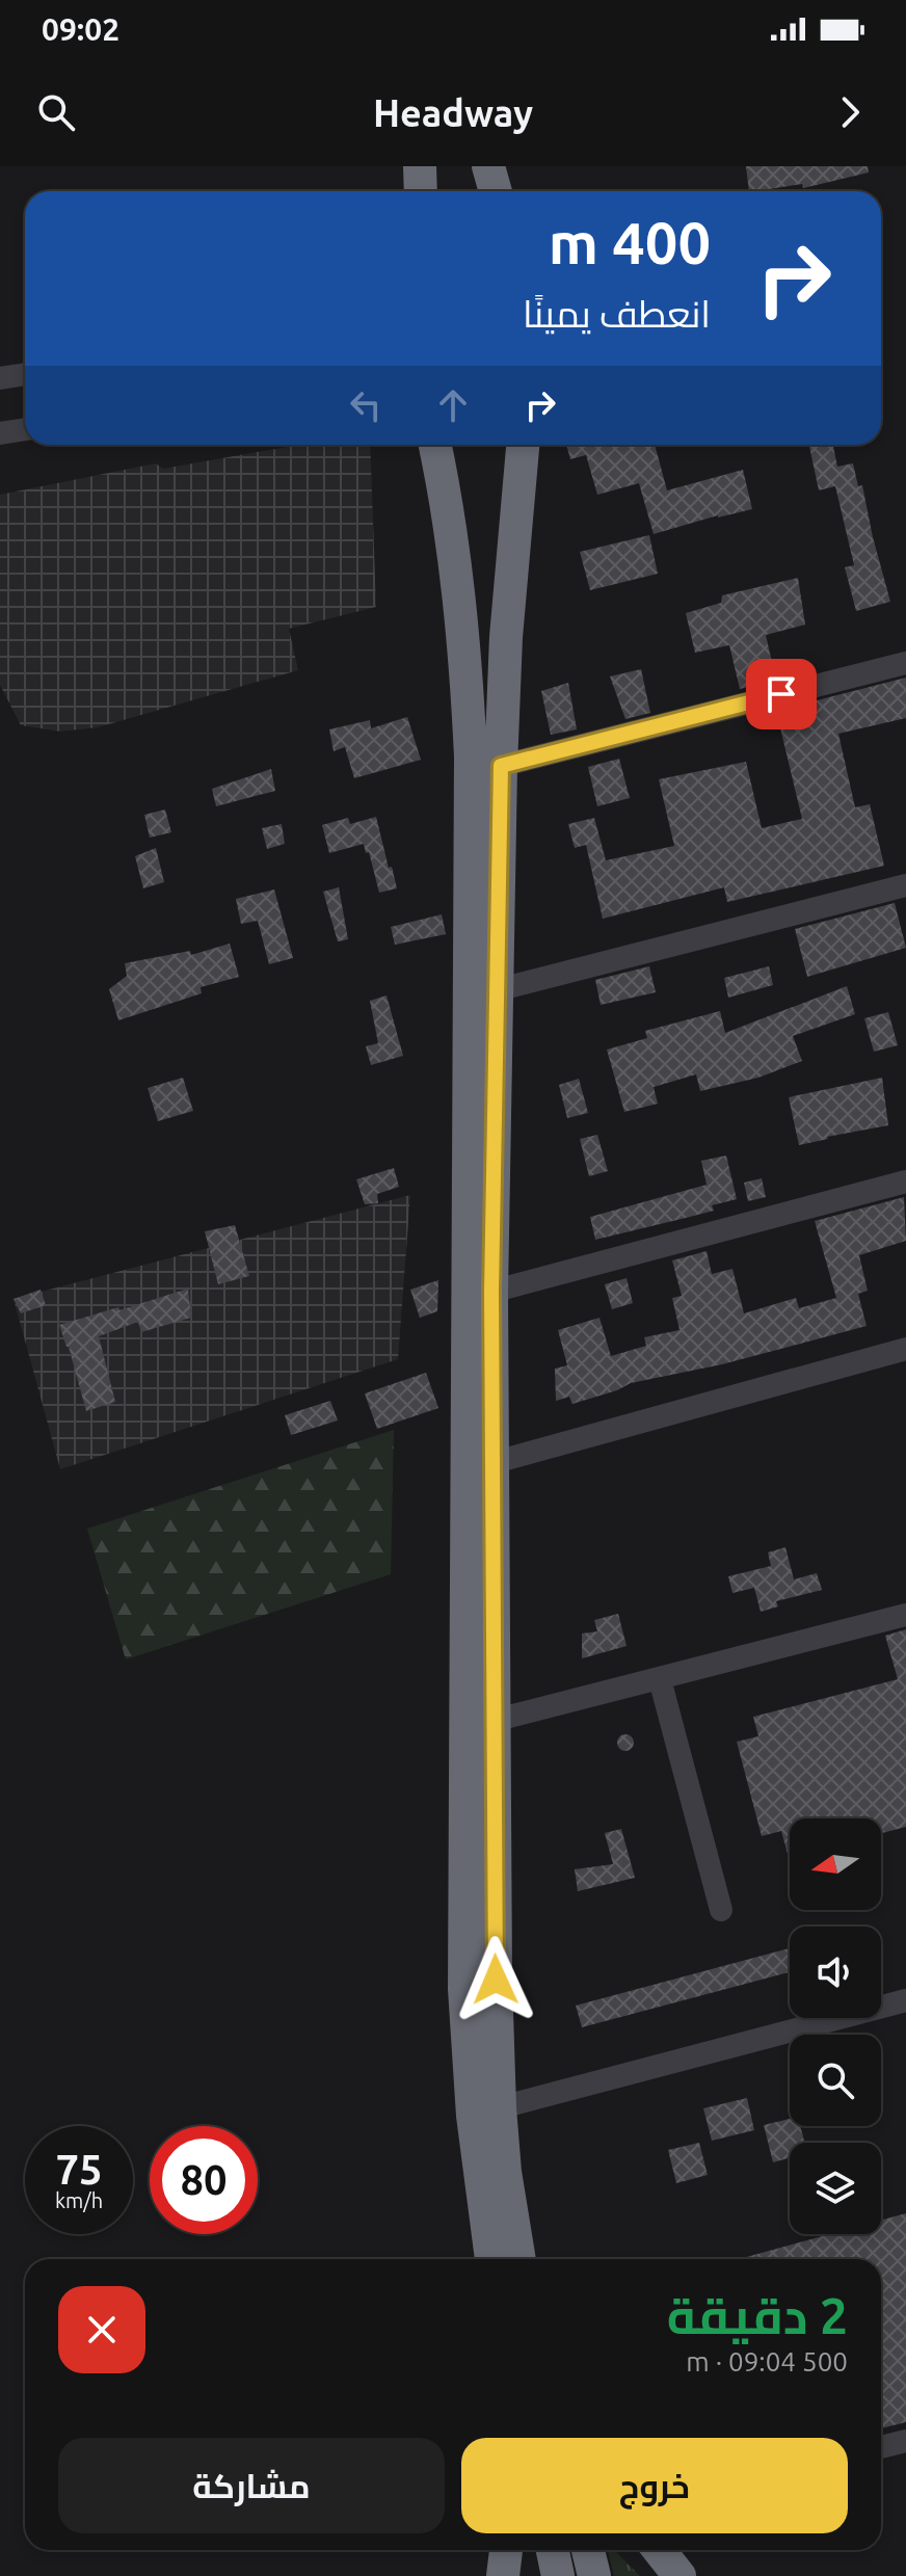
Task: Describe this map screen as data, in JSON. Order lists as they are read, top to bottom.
{
  "north": "left",
  "page": {
    "status": "09:02",
    "header": "Headway",
    "turn": ["400 m", "انعطف يمينًا"],
    "speed": "75 km/h",
    "limit": "80",
    "heading": ["2 دقيقة", "500 m · 09:04"],
    "buttons": ["خروج", "مشاركة"]
  }
}
